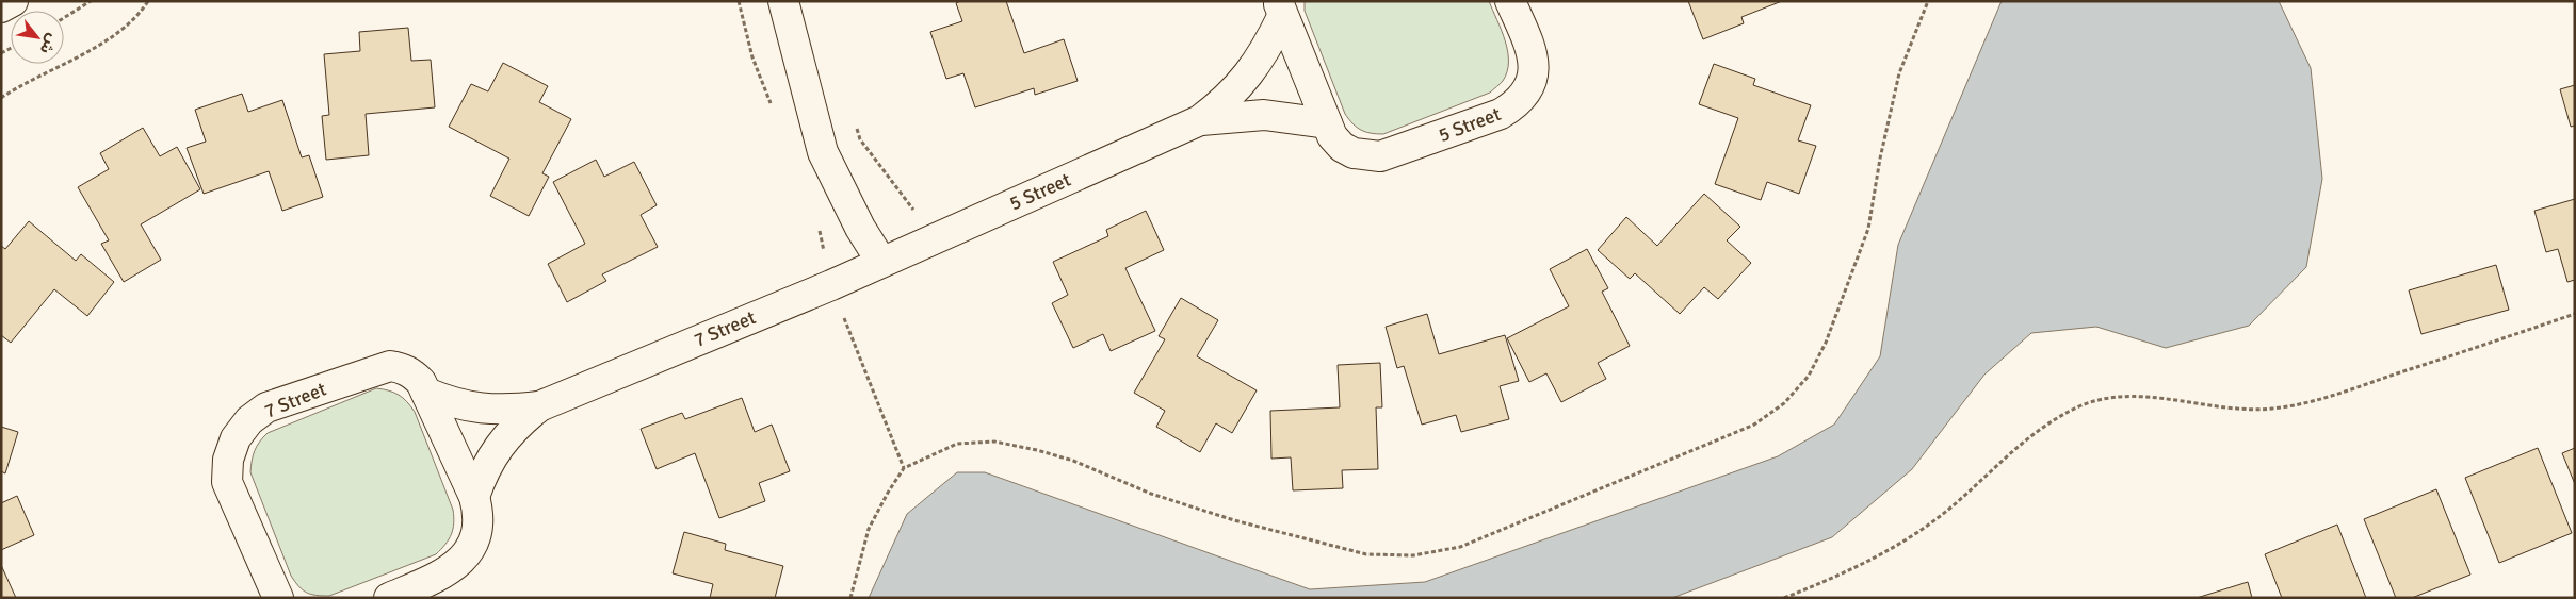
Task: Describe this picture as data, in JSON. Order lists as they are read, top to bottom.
{
  "streets": {
    "street": ["5 Street", "7 Street"]
  },
  "crossings": [
    ["5 Street", "7 Street"]
  ],
  "north": "bottom right"
}
